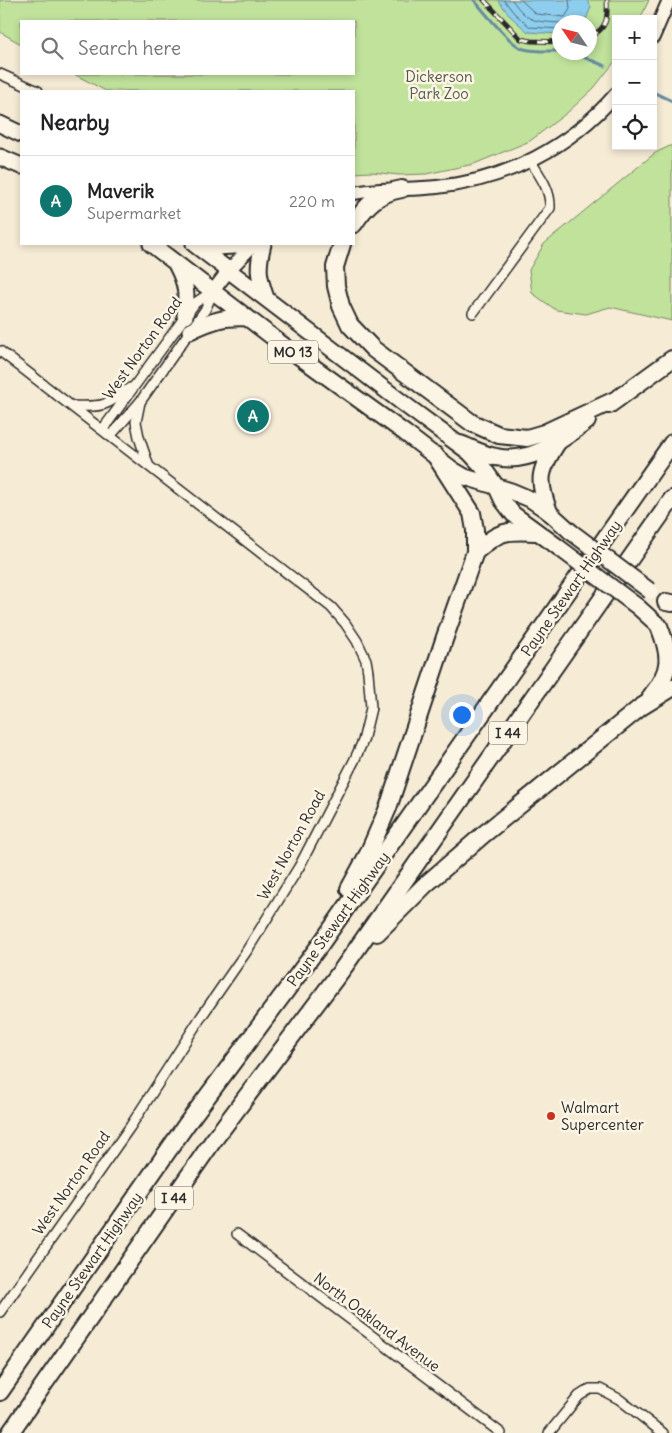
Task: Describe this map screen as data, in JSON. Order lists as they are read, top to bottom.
{
  "streets": {
    "highway": ["MO 13", "Payne Stewart Highway", "I 44"],
    "main road": ["West Norton Road"],
    "street": ["North Oakland Avenue"]
  },
  "crossings": [
    ["West Norton Road", "MO 13"]
  ],
  "parks": ["Dickerson Park Zoo"],
  "places": ["Walmart Supercenter"],
  "north": "top left",
  "page": {
    "map_buttons": ["+", "−"],
    "search": "Search here",
    "heading": "Nearby",
    "list": [
      {
        "mark": "A",
        "name": "Maverik",
        "note": "Supermarket",
        "value": "220 m"
      }
    ],
    "pins": "A"
  }
}
